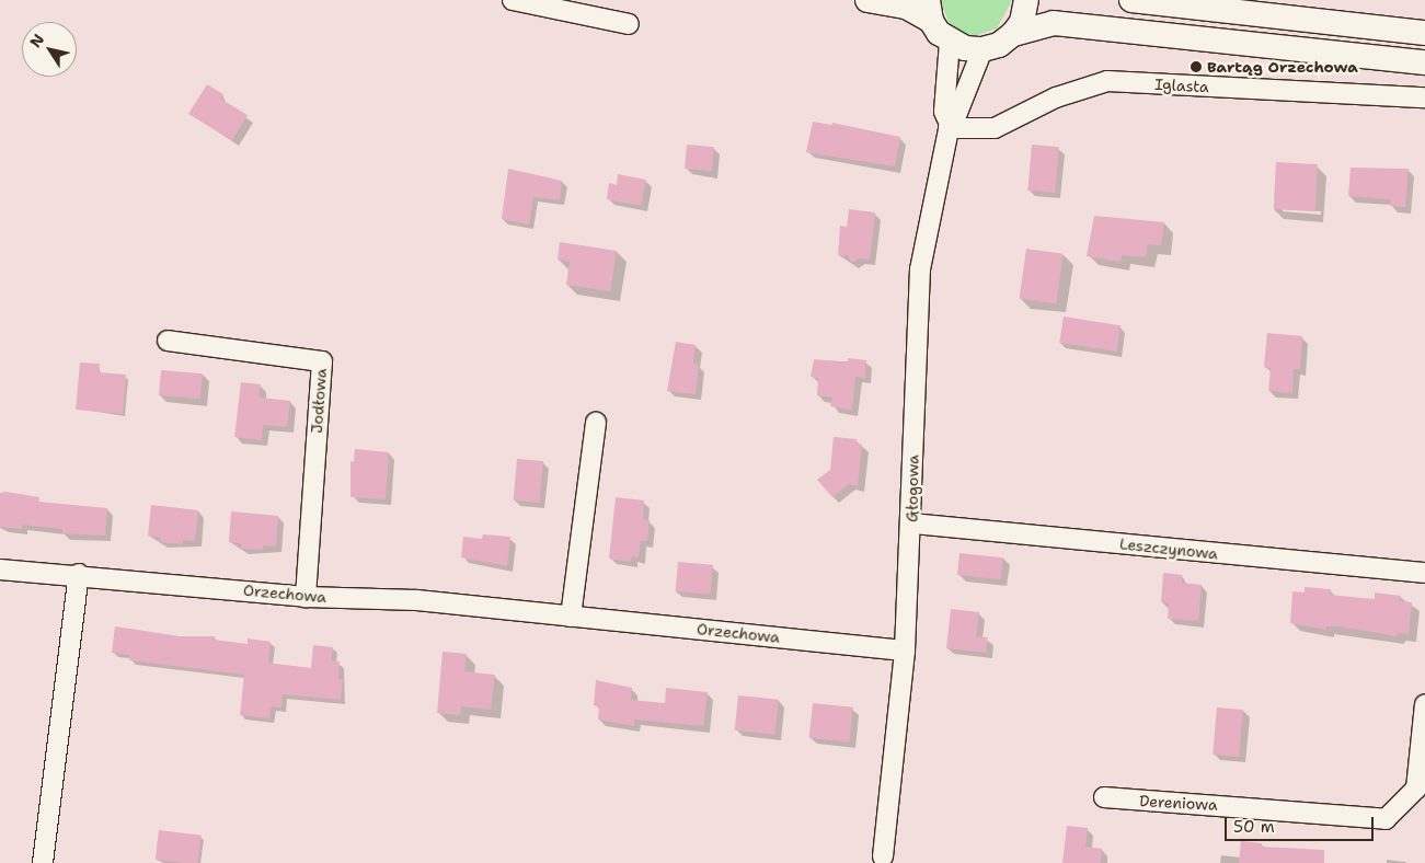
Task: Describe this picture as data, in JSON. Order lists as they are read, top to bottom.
{
  "streets": {
    "street": [
      "Iglasta",
      "Jodłowa",
      "Głogowa",
      "Leszczynowa",
      "Orzechowa",
      "Dereniowa"
    ]
  },
  "crossings": [
    ["Iglasta", "Głogowa"],
    ["Jodłowa", "Orzechowa"],
    ["Głogowa", "Leszczynowa"],
    ["Głogowa", "Orzechowa"]
  ],
  "places": ["Bartąg Orzechowa"],
  "scale_bar": "50 m",
  "north": "top left"
}
